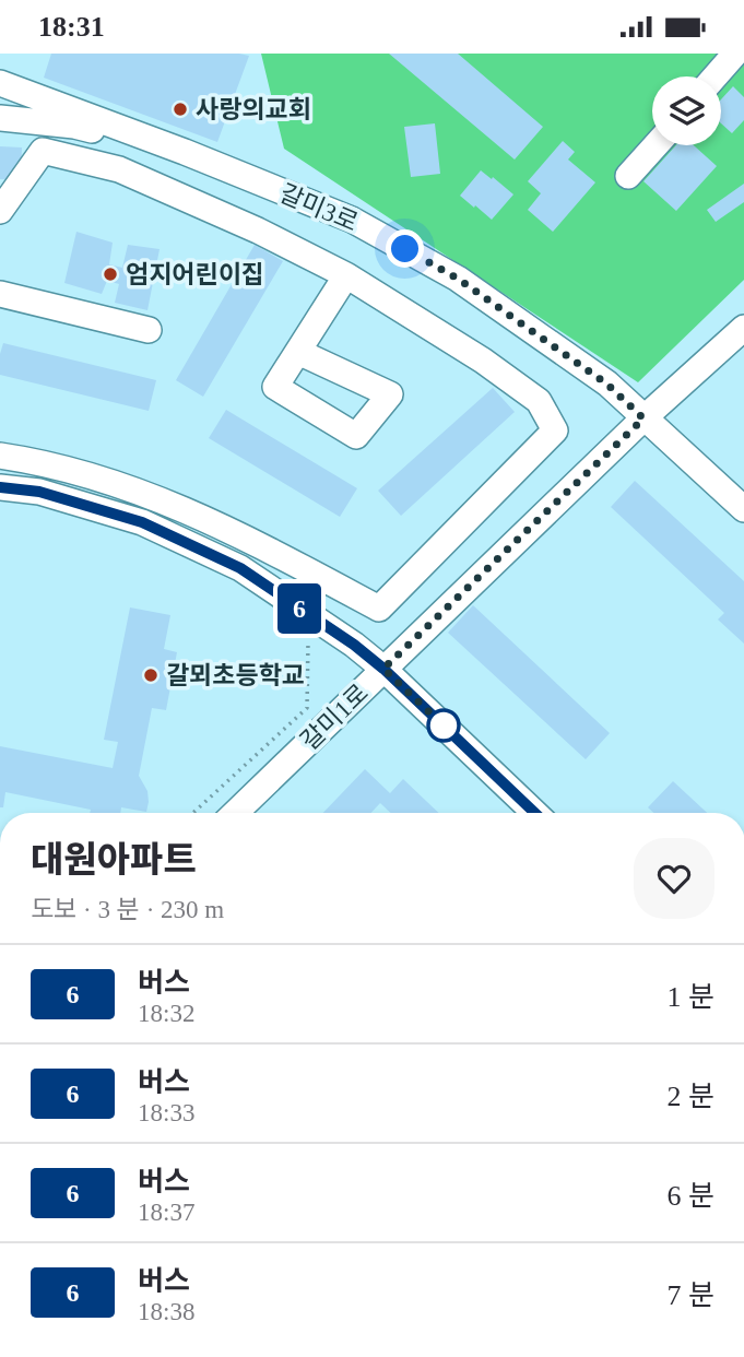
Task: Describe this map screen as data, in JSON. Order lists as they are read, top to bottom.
{
  "streets": {
    "street": ["갈미3로", "갈미1로"]
  },
  "crossings": [
    ["갈미3로", "갈미1로"]
  ],
  "places": ["사랑의교회", "엄지어린이집", "갈뫼초등학교"],
  "lines": ["bus line 6"],
  "page": {
    "status": "18:31",
    "on_map": "6",
    "heading": ["대원아파트", "도보 · 3 분 · 230 m"],
    "list": [
      {
        "mark": "6",
        "name": "버스",
        "note": "18:32",
        "value": "1 분"
      },
      {
        "mark": "6",
        "name": "버스",
        "note": "18:33",
        "value": "2 분"
      },
      {
        "mark": "6",
        "name": "버스",
        "note": "18:37",
        "value": "6 분"
      },
      {
        "mark": "6",
        "name": "버스",
        "note": "18:38",
        "value": "7 분"
      }
    ]
  }
}
